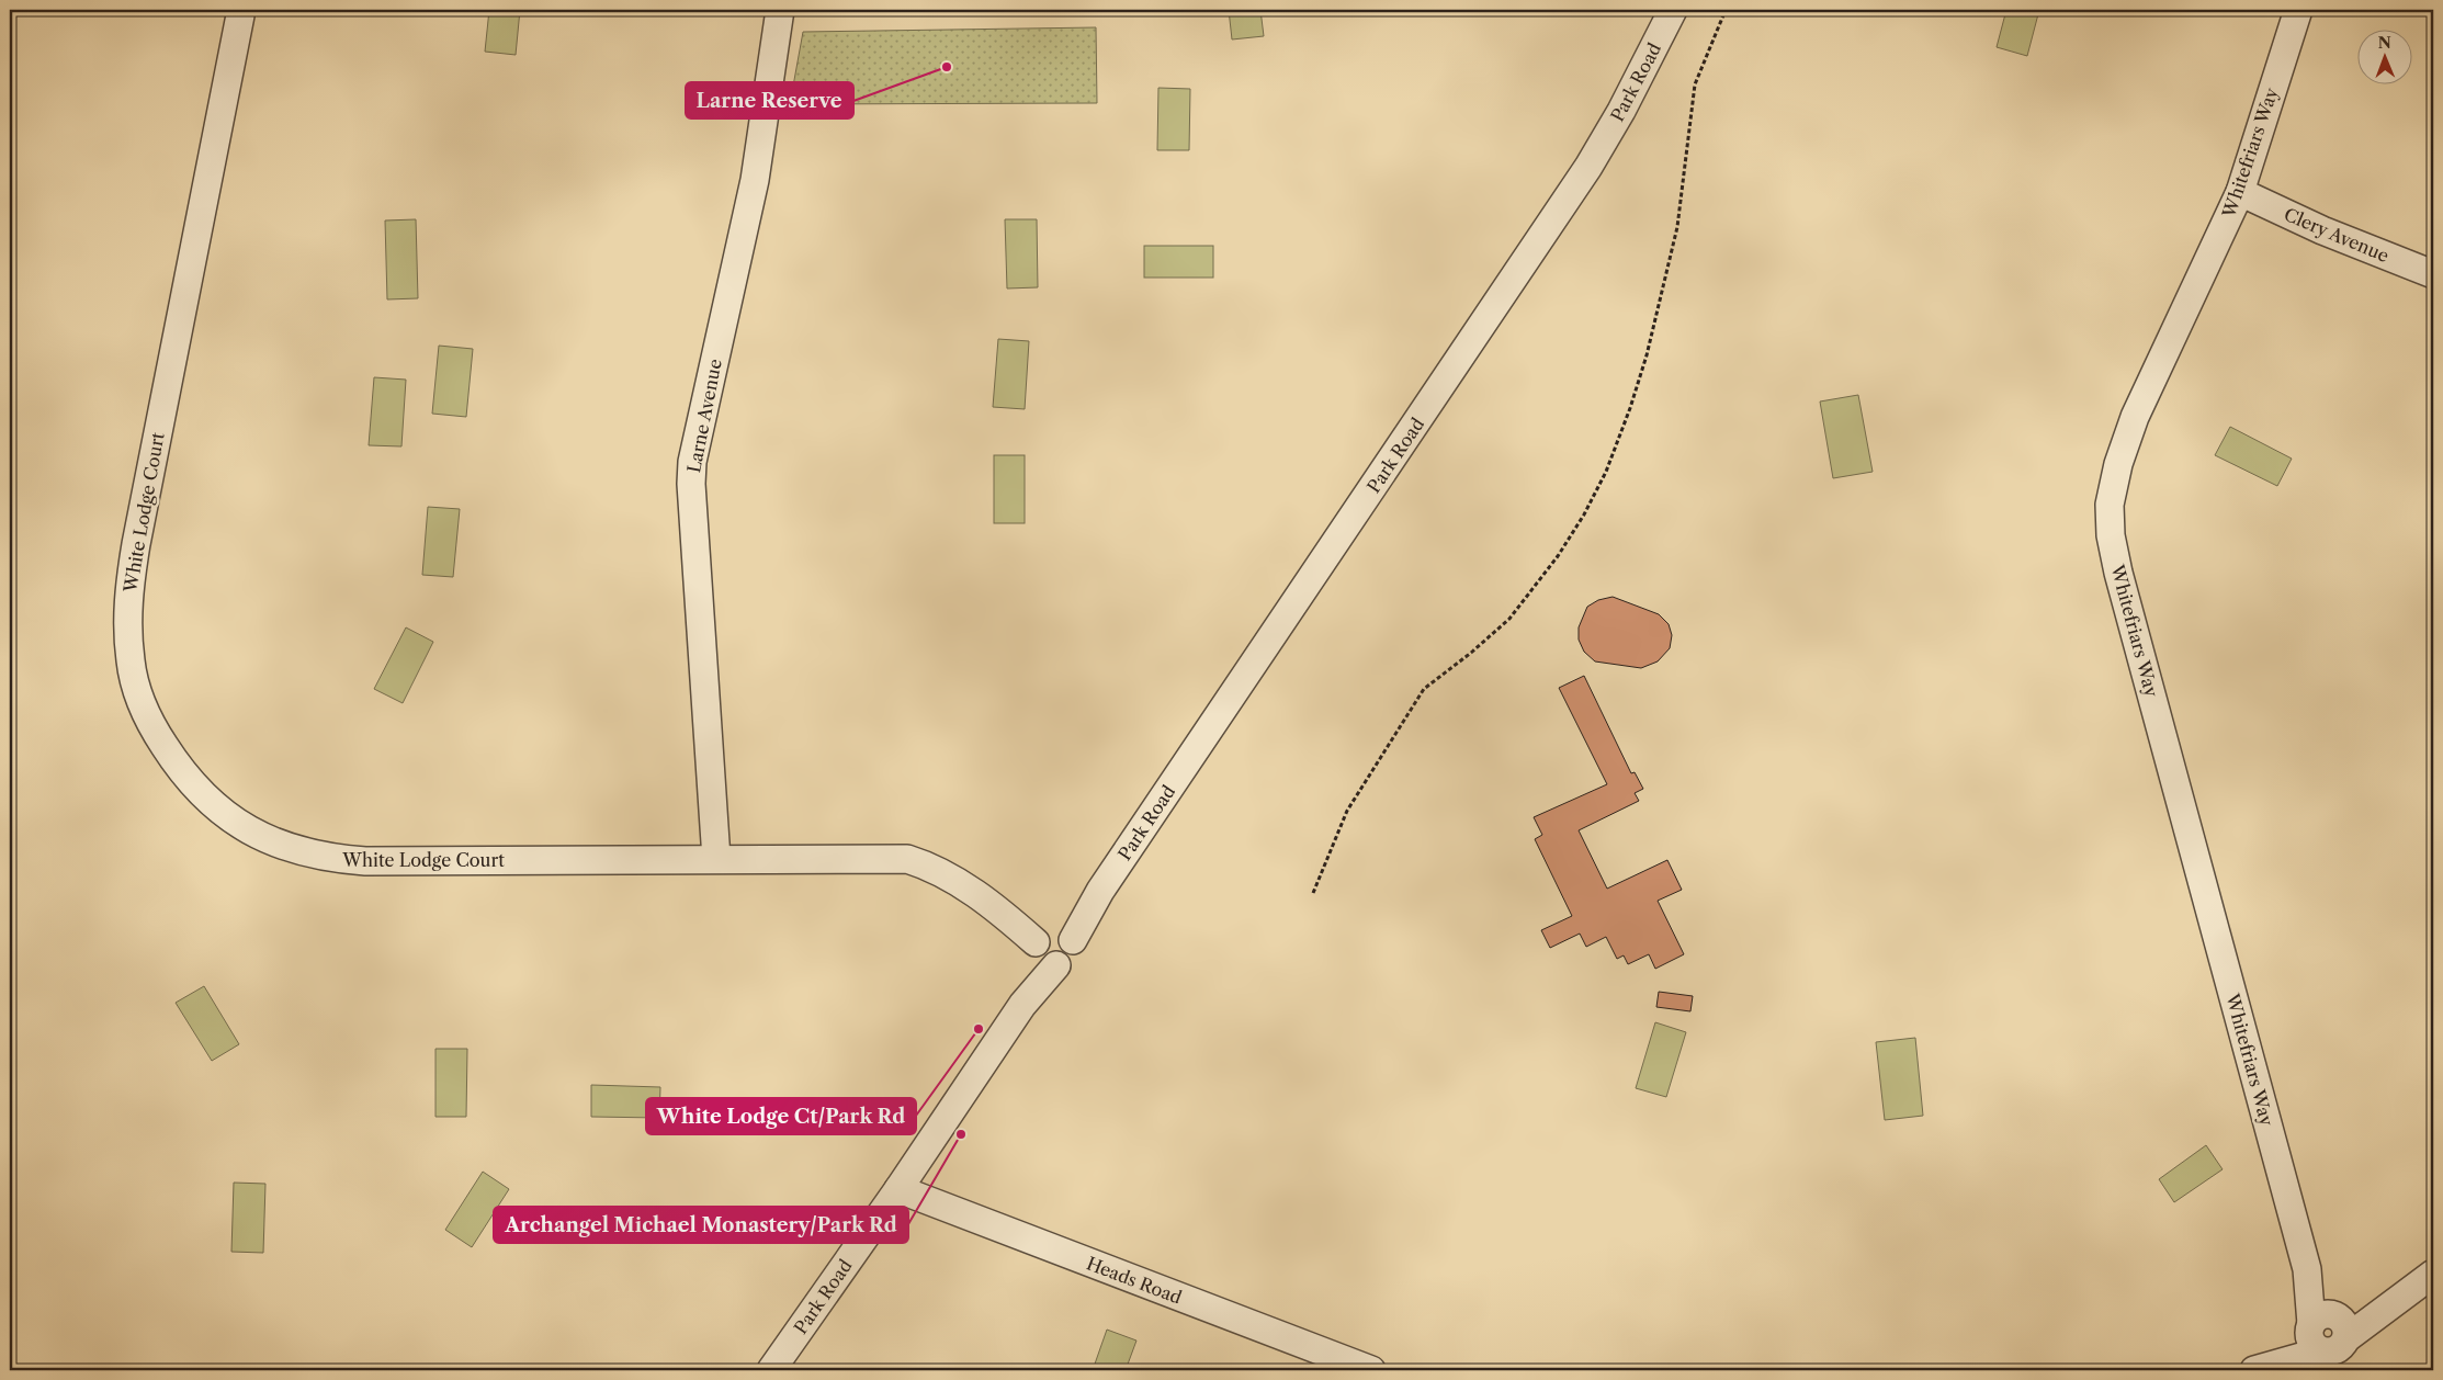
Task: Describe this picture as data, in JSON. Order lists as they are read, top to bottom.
{
  "streets": {
    "street": [
      "Park Road",
      "Whitefriars Way",
      "Clery Avenue",
      "Larne Avenue",
      "White Lodge Court",
      "Heads Road"
    ]
  },
  "crossings": [
    ["Park Road", "White Lodge Court"],
    ["Park Road", "Heads Road"],
    ["Whitefriars Way", "Clery Avenue"],
    ["Larne Avenue", "White Lodge Court"]
  ],
  "places": ["Larne Reserve", "White Lodge Ct/Park Rd", "Archangel Michael Monastery/Park Rd"],
  "north": "top"
}
